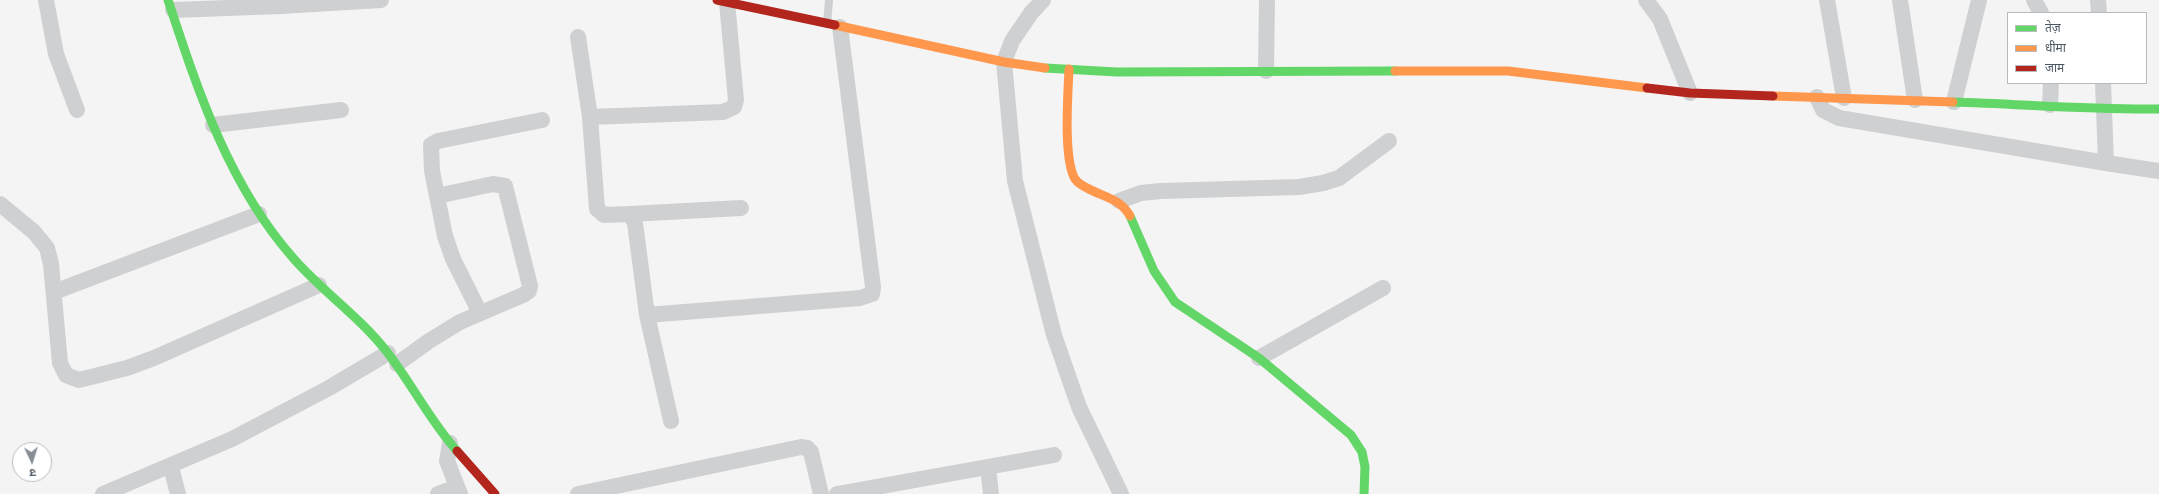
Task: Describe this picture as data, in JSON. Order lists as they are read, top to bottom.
{
  "legend": ["तेज़", "धीमा", "जाम"],
  "north": "bottom"
}
